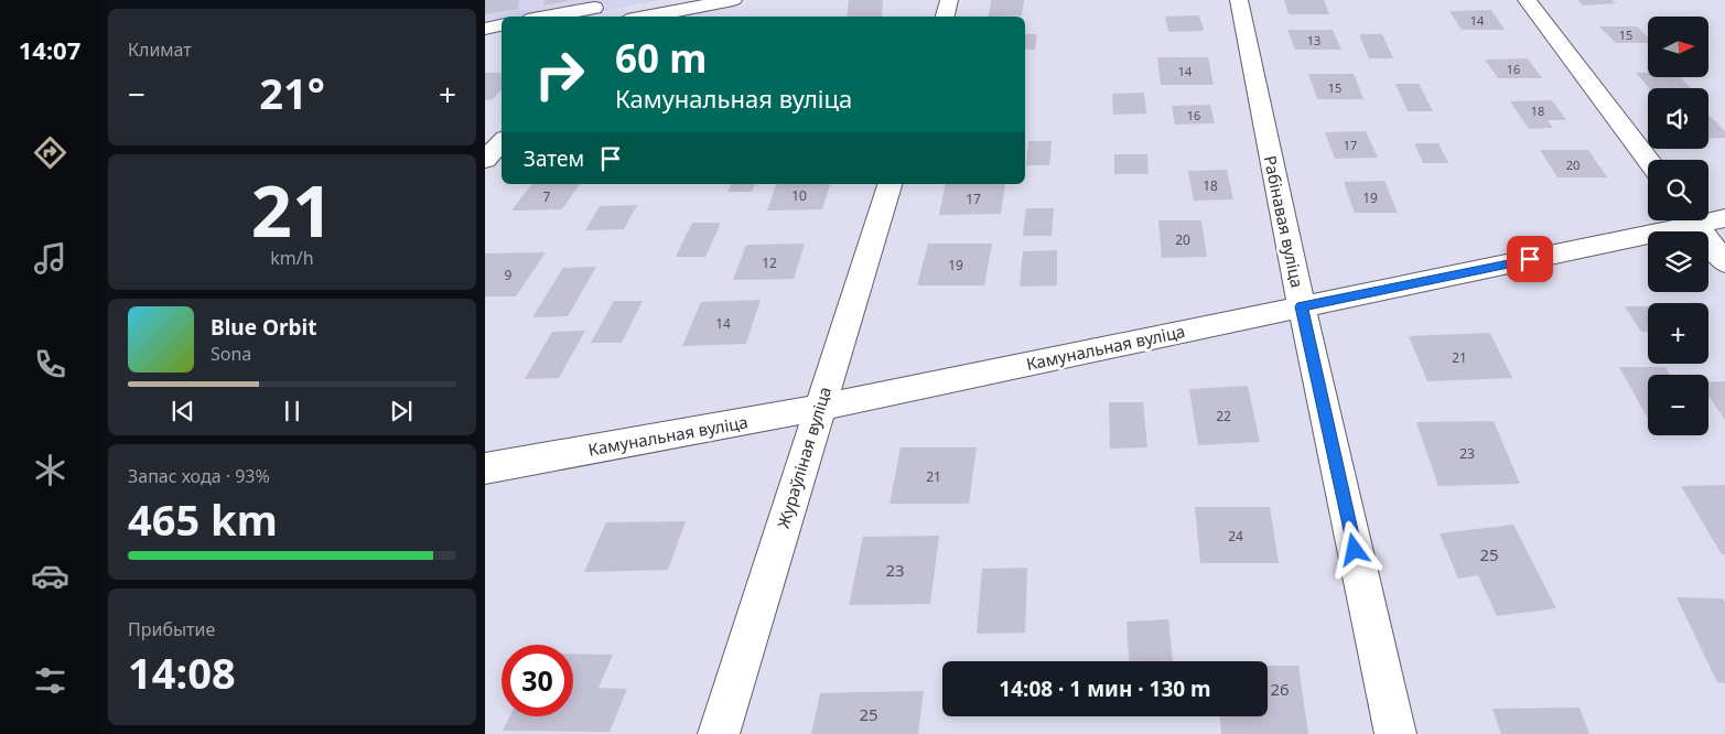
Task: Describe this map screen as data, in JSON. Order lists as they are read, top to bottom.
{
  "streets": {
    "street": ["Рабінавая вуліца", "Камунальная вуліца", "Жураўліная вуліца"]
  },
  "crossings": [
    ["Рабінавая вуліца", "Камунальная вуліца"],
    ["Камунальная вуліца", "Жураўліная вуліца"]
  ],
  "house_numbers": [
    "14",
    "15",
    "13",
    "16",
    "14",
    "15",
    "18",
    "16",
    "17",
    "20",
    "18",
    "10",
    "7",
    "19",
    "17",
    "20",
    "12",
    "19",
    "9",
    "14",
    "21",
    "22",
    "23",
    "21",
    "24",
    "25",
    "23",
    "26",
    "25"
  ],
  "north": "right",
  "page": {
    "tabs": "14:07",
    "tile": [
      "Климат",
      ["21", "km/h"],
      ["Запас хода · 93%", "465 km"],
      ["Прибытие", "14:08"]
    ],
    "map_buttons": ["+", "−"],
    "turn": ["60 m", "Камунальная вуліца"],
    "heat": ["−", "21°", "+"],
    "then": "Затем",
    "song": ["Blue Orbit", "Sona"],
    "limit": "30",
    "trip": "14:08 · 1 мин · 130 m"
  }
}
